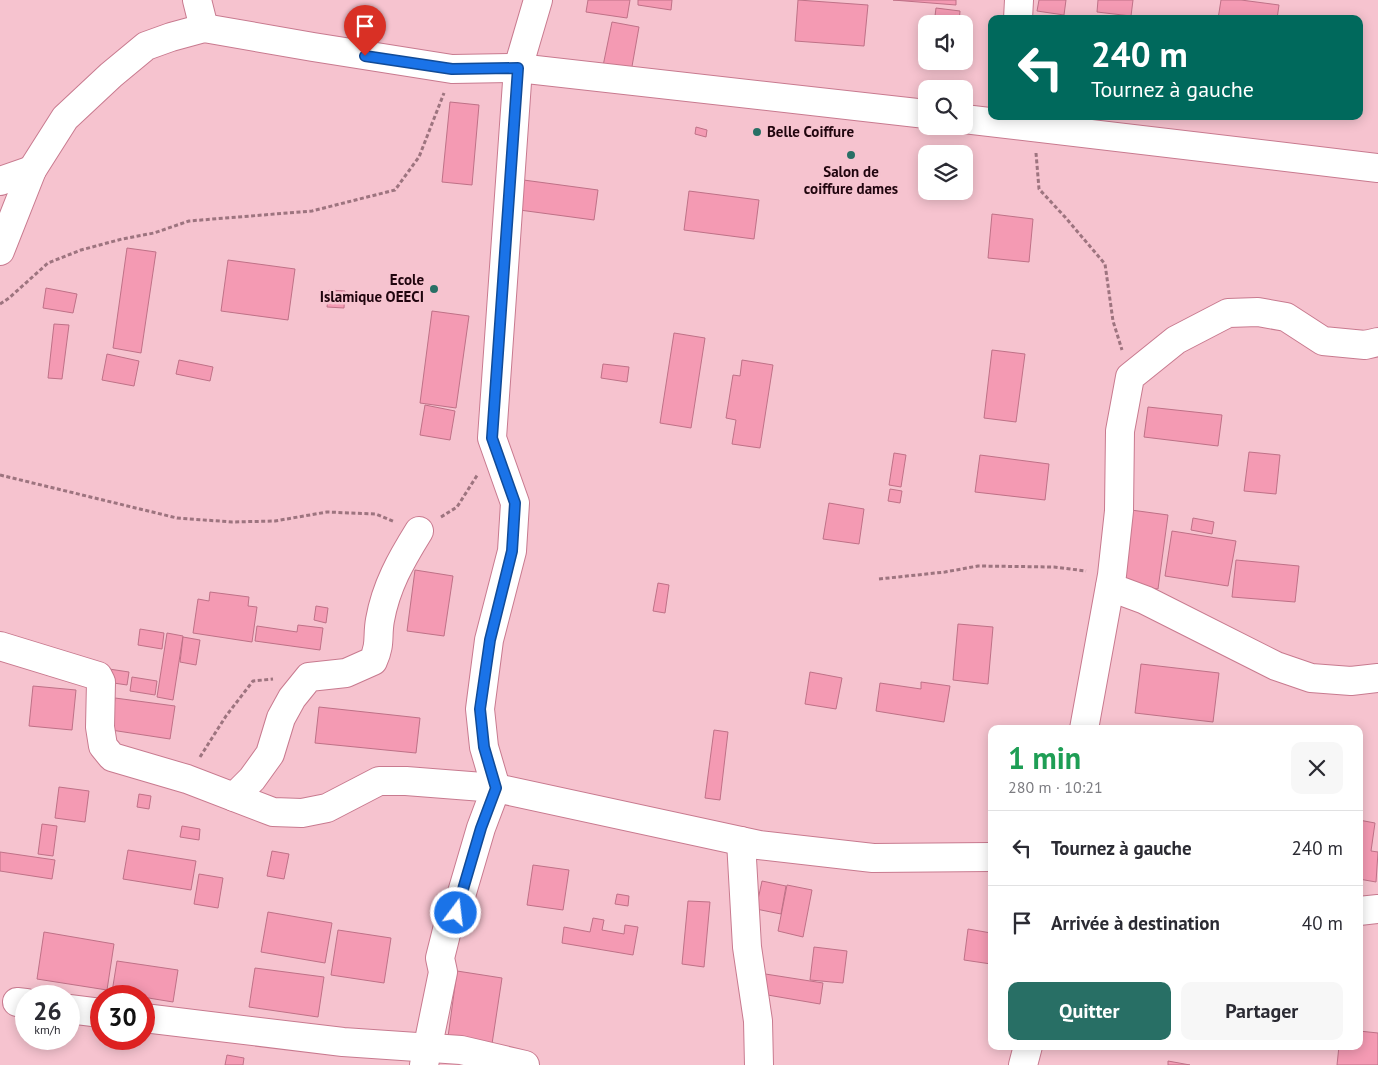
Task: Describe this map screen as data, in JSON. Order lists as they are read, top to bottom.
{
  "places": ["Belle Coiffure", "Salon de coiffure dames", "Ecole Islamique OEECI"],
  "page": {
    "turn": ["240 m", "Tournez à gauche"],
    "heading": ["1 min", "280 m · 10:21"],
    "list": [
      {
        "name": "Tournez à gauche",
        "value": "240 m"
      },
      {
        "name": "Arrivée à destination",
        "value": "40 m"
      }
    ],
    "buttons": ["Quitter", "Partager"],
    "speed": "26 km/h",
    "limit": "30"
  }
}
